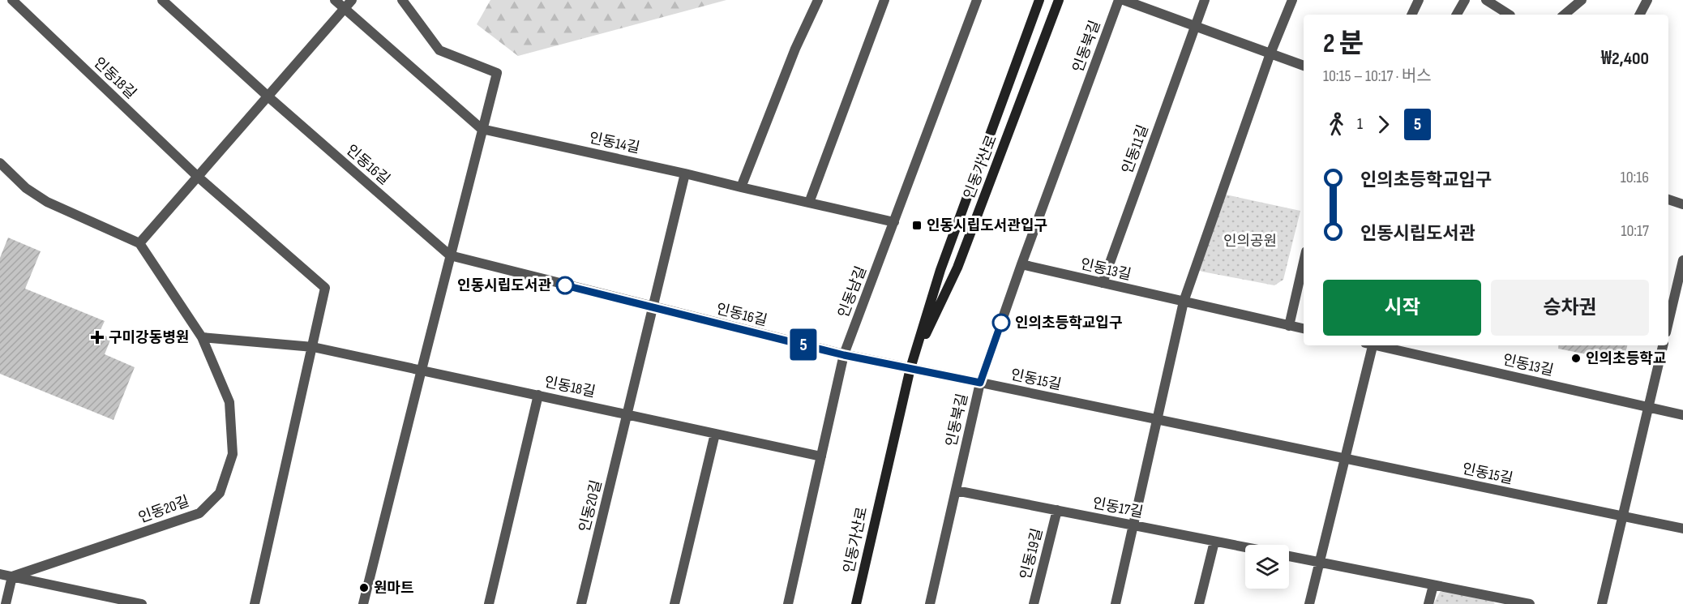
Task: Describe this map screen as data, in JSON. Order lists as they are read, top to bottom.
{
  "streets": {
    "main road": ["인동가산로"],
    "street": [
      "인동북길",
      "인동18길",
      "인동14길",
      "인동11길",
      "인동16길",
      "인동13길",
      "인동남길",
      "인동15길",
      "인동20길",
      "인동17길",
      "인동19길"
    ]
  },
  "crossings": [
    ["인동북길", "인동13길"],
    ["인동북길", "인동15길"],
    ["인동북길", "인동17길"],
    ["인동18길", "인동남길"],
    ["인동18길", "인동20길"],
    ["인동14길", "인동남길"],
    ["인동11길", "인동13길"],
    ["인동16길", "인동가산로"],
    ["인동16길", "인동남길"],
    ["인동16길", "인동15길"],
    ["인동가산로", "인동15길"],
    ["인동13길", "인동15길"],
    ["인동17길", "인동19길"]
  ],
  "parks": ["인의공원"],
  "places": {
    "transit": ["인동시립도서관입구"],
    "other": [
      "인동시립도서관",
      "인의초등학교입구",
      "인의초등학교",
      "원마트"
    ],
    "health": ["구미강동병원"]
  },
  "lines": ["bus line 5"],
  "page": {
    "on_map": "5",
    "heading": ["2 분", "10:15 – 10:17 · 버스", "₩2,400"],
    "legs": ["1", "5"],
    "list": [
      {
        "name": "인의초등학교입구",
        "value": "10:16"
      },
      {
        "name": "인동시립도서관",
        "value": "10:17"
      }
    ],
    "buttons": ["시작", "승차권"]
  }
}
